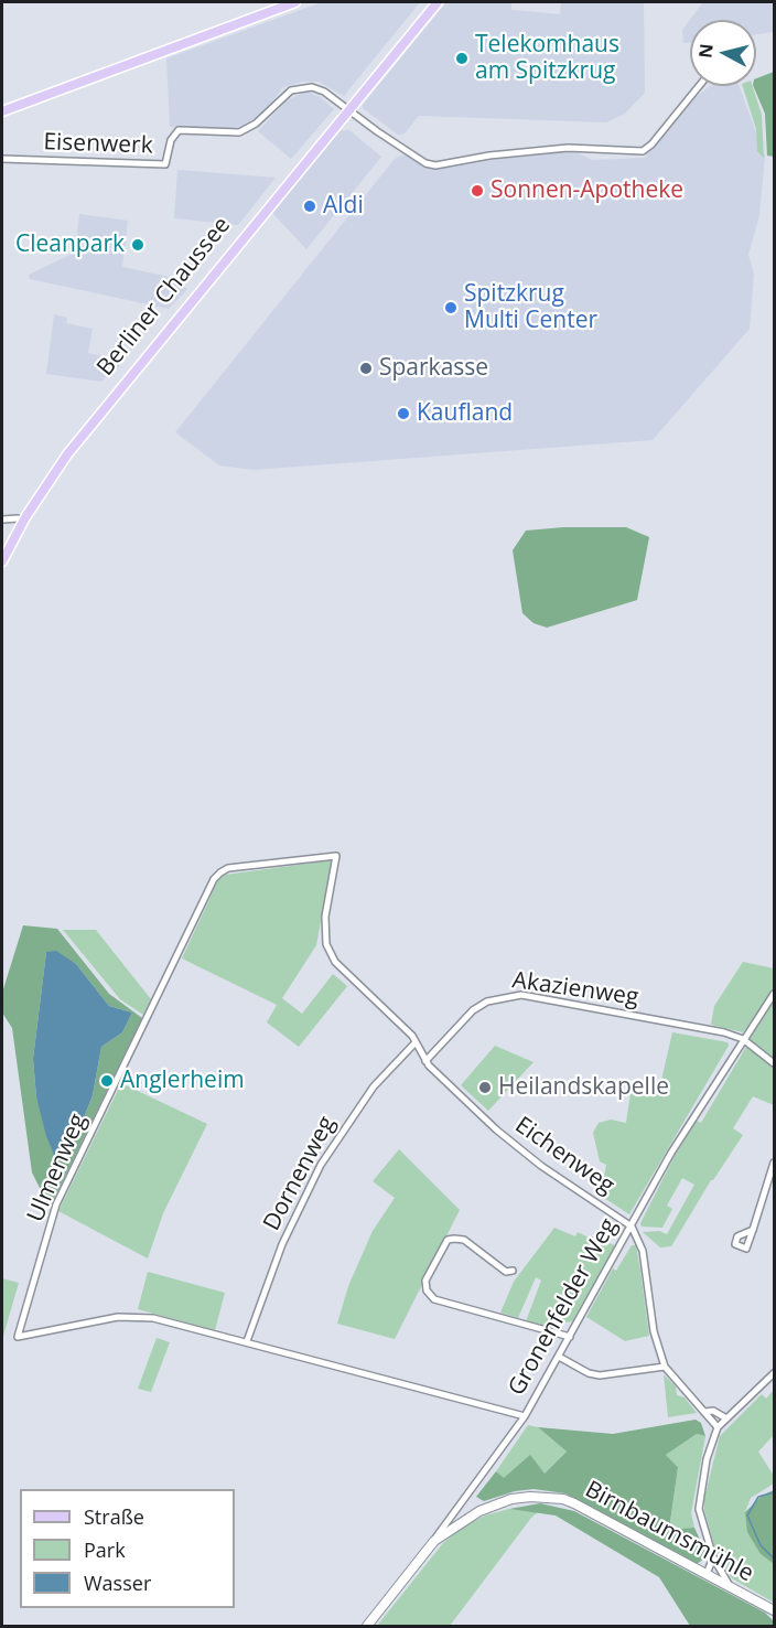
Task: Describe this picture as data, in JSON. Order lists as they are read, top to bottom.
{
  "streets": {
    "main road": ["Berliner Chaussee", "Gronenfelder Weg", "Birnbaumsmühle"],
    "street": [
      "Eisenwerk",
      "Akazienweg",
      "Eichenweg",
      "Ulmenweg",
      "Dornenweg"
    ]
  },
  "crossings": [
    ["Eisenwerk", "Berliner Chaussee"],
    ["Akazienweg", "Eichenweg"],
    ["Akazienweg", "Gronenfelder Weg"],
    ["Eichenweg", "Ulmenweg"],
    ["Eichenweg", "Dornenweg"],
    ["Eichenweg", "Gronenfelder Weg"],
    ["Ulmenweg", "Dornenweg"],
    ["Ulmenweg", "Gronenfelder Weg"],
    ["Gronenfelder Weg", "Birnbaumsmühle"]
  ],
  "places": [
    "Telekomhaus am Spitzkrug",
    "Sonnen-Apotheke",
    "Aldi",
    "Cleanpark",
    "Spitzkrug Multi Center",
    "Sparkasse",
    "Kaufland",
    "Anglerheim",
    "Heilandskapelle"
  ],
  "legend": ["Straße", "Park", "Wasser"],
  "north": "left"
}
